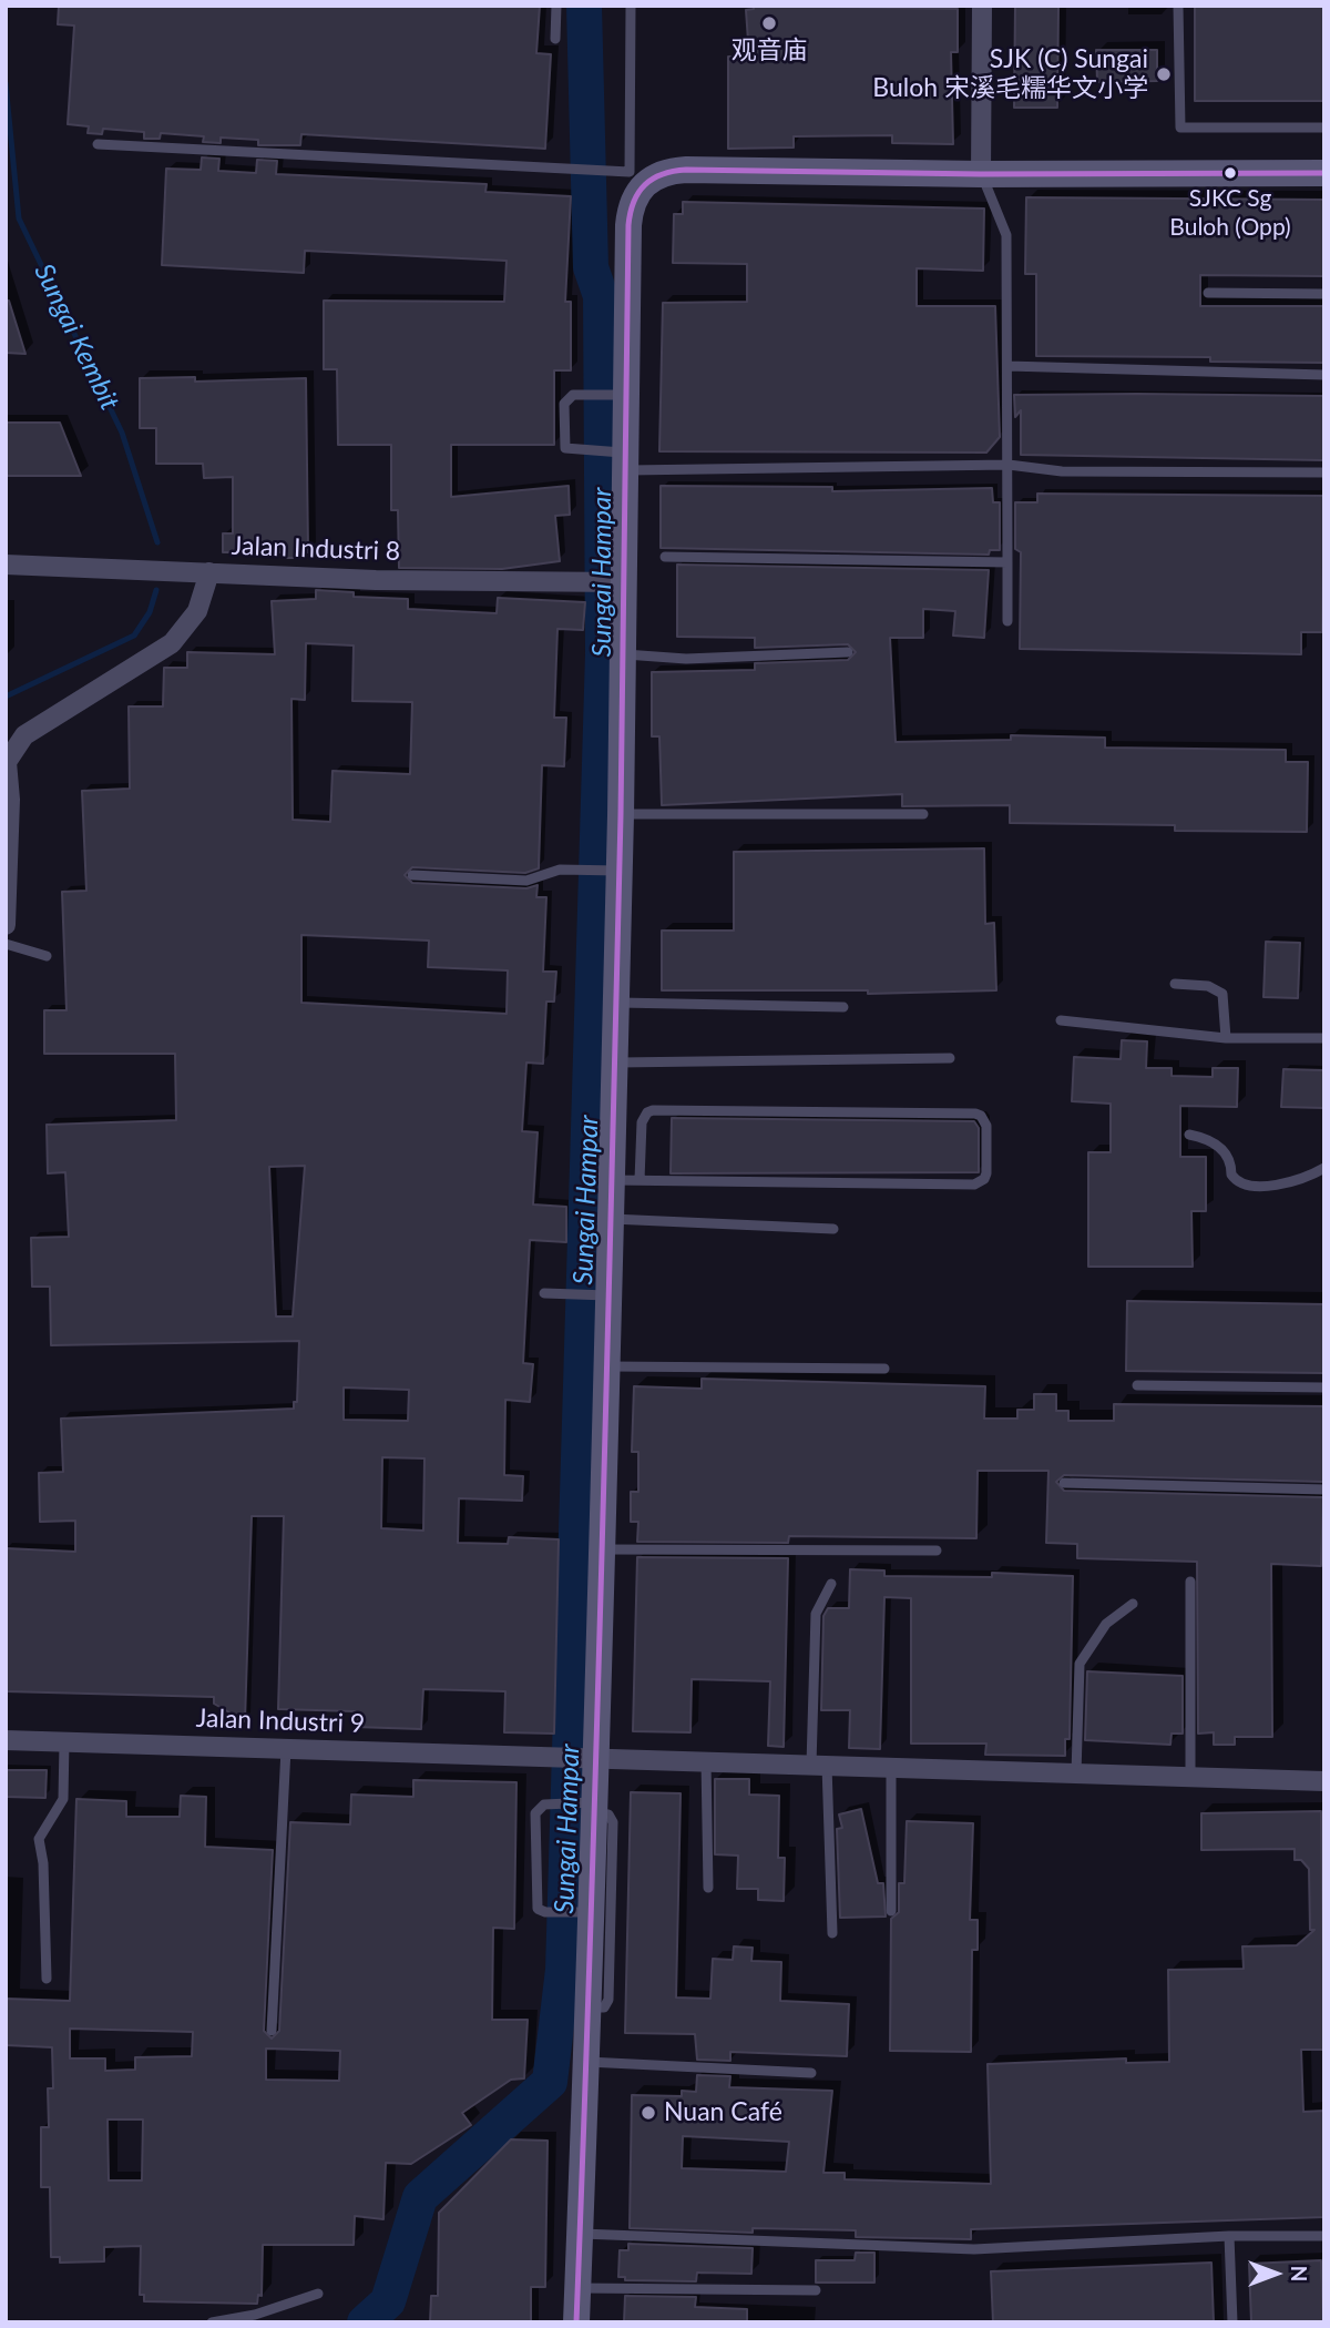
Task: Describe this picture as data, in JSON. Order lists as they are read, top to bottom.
{
  "streets": {
    "street": ["Jalan Industri 8", "Jalan Industri 9"]
  },
  "water": ["Sungai Kembit", "Sungai Hampar"],
  "places": [
    "观音庙",
    "SJK (C) Sungai Buloh 宋溪毛糯华文小学",
    "SJKC Sg Buloh (Opp)",
    "Nuan Café"
  ],
  "north": "right"
}
